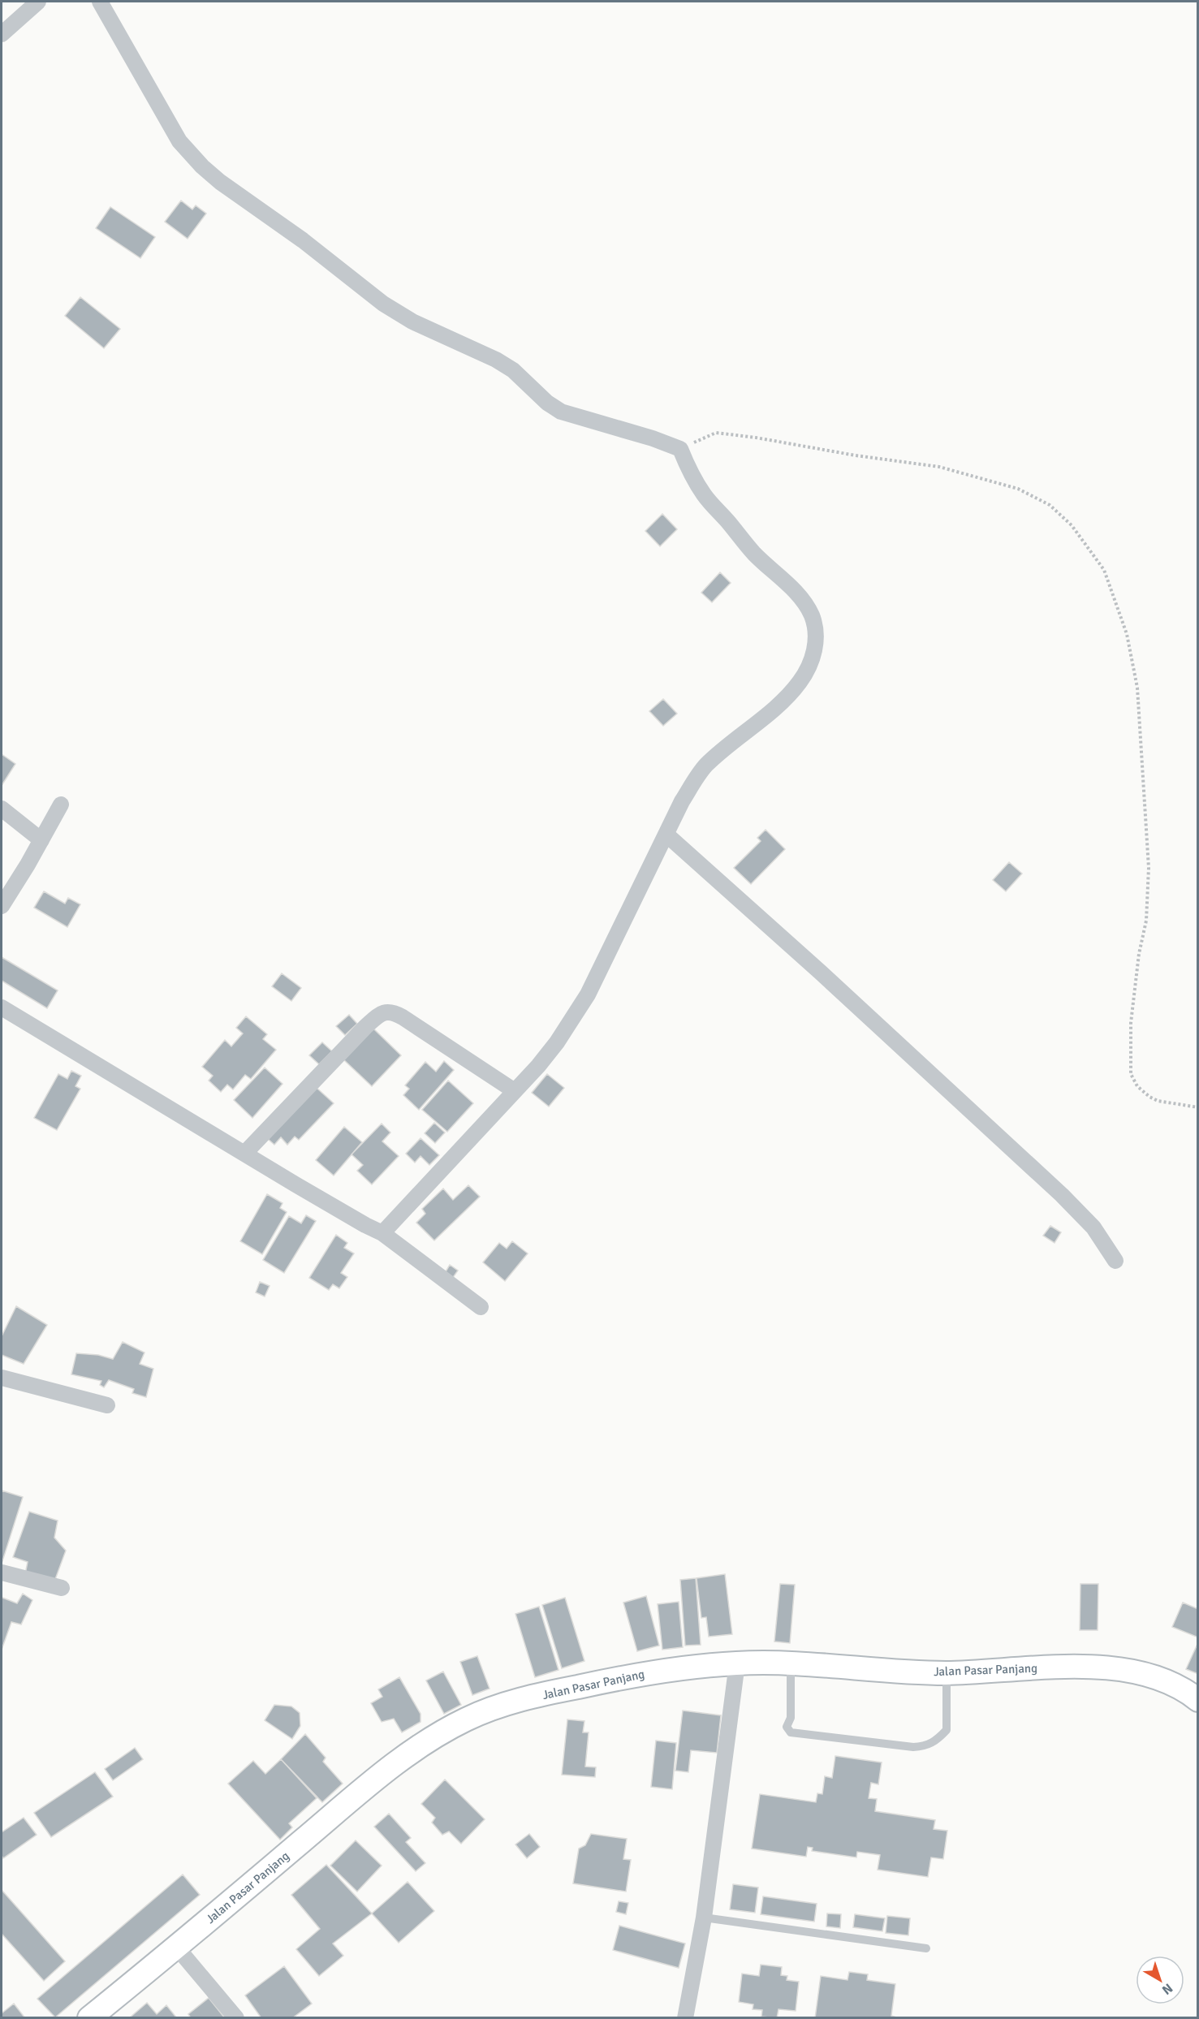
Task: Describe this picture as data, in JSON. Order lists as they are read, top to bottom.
{
  "streets": {
    "main road": ["Jalan Pasar Panjang"]
  },
  "north": "bottom right"
}
